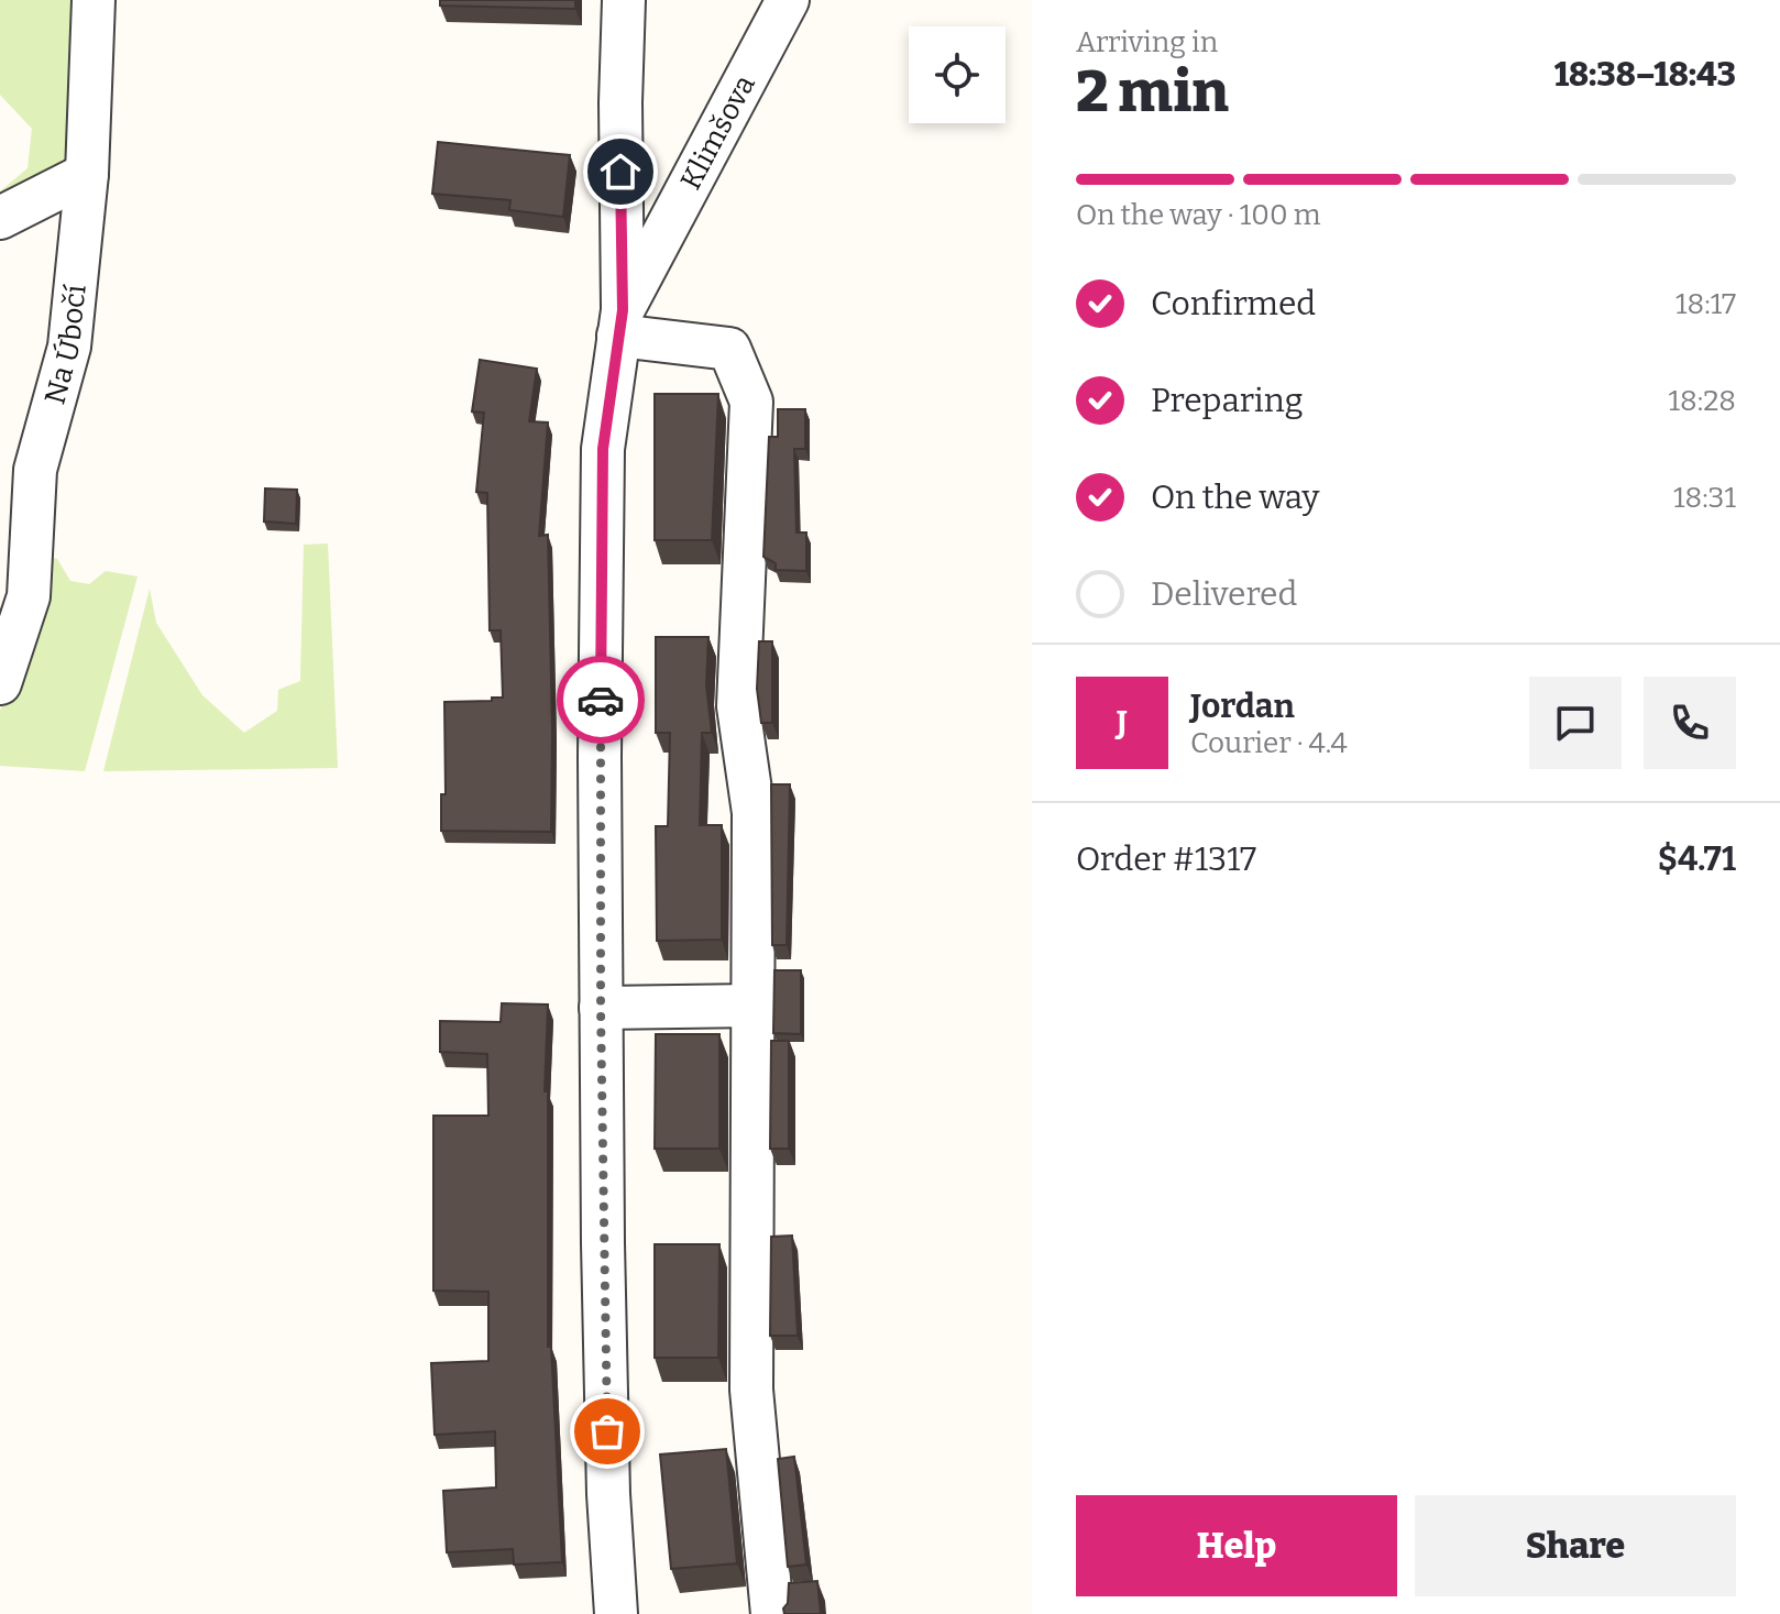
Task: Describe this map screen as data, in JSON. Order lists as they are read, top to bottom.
{
  "streets": {
    "street": ["Klimšova", "Na Úbočí"]
  },
  "page": {
    "heading": ["2 min", "Arriving in", "18:38–18:43"],
    "panel": [
      "Jordan",
      "Courier · 4.4",
      "Order #1317",
      "$4.71"
    ],
    "bar": "On the way · 100 m",
    "list": [
      ["Confirmed", "18:17"],
      ["Preparing", "18:28"],
      ["On the way", "18:31"],
      "Delivered"
    ],
    "round": "J",
    "buttons": ["Help", "Share"]
  }
}
